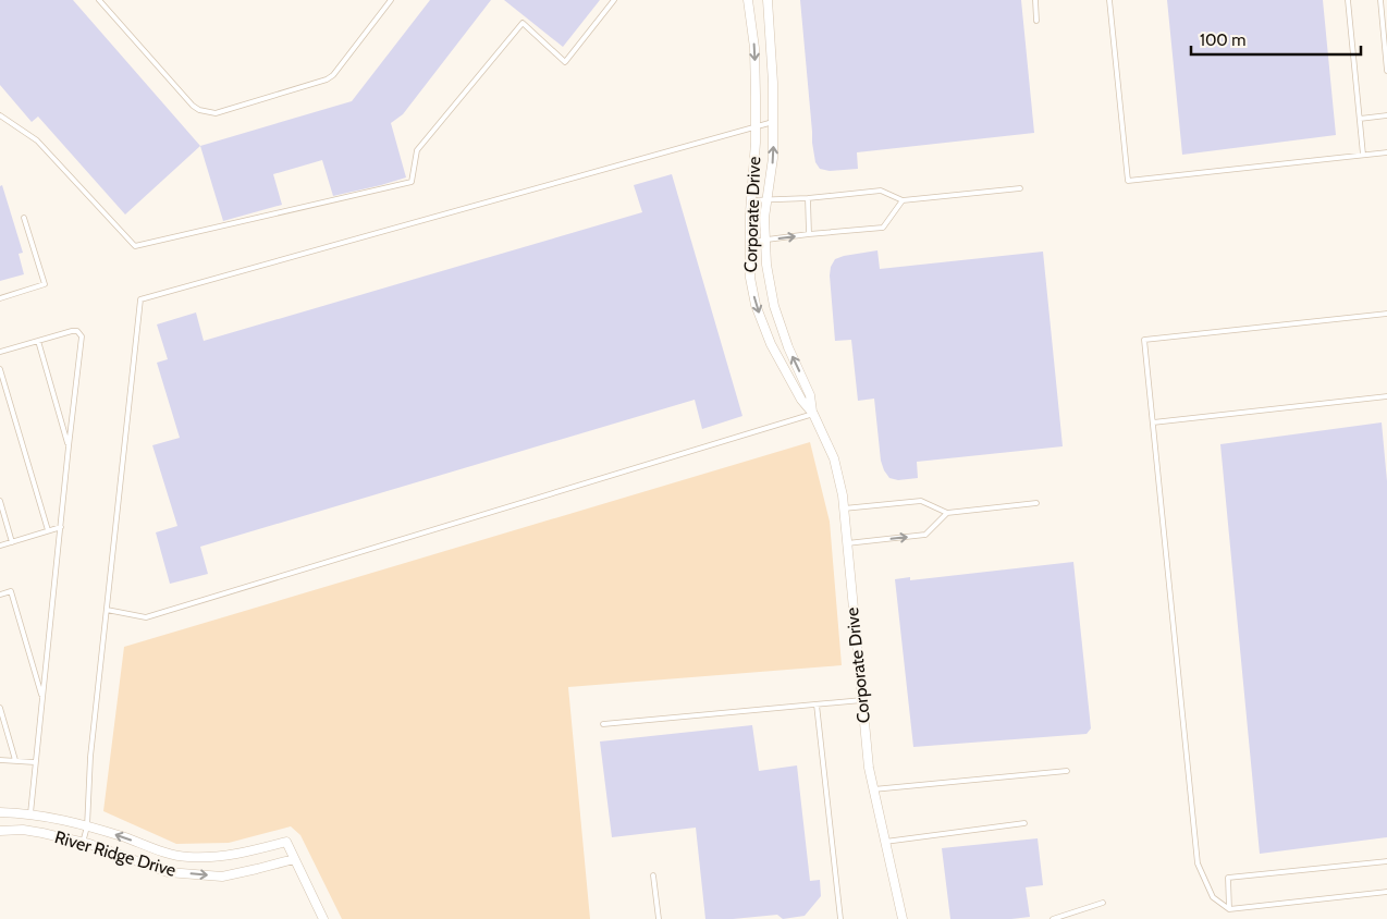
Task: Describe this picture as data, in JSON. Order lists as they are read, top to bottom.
{
  "streets": {
    "street": ["Corporate Drive", "River Ridge Drive"]
  },
  "scale_bar": "100 m"
}
